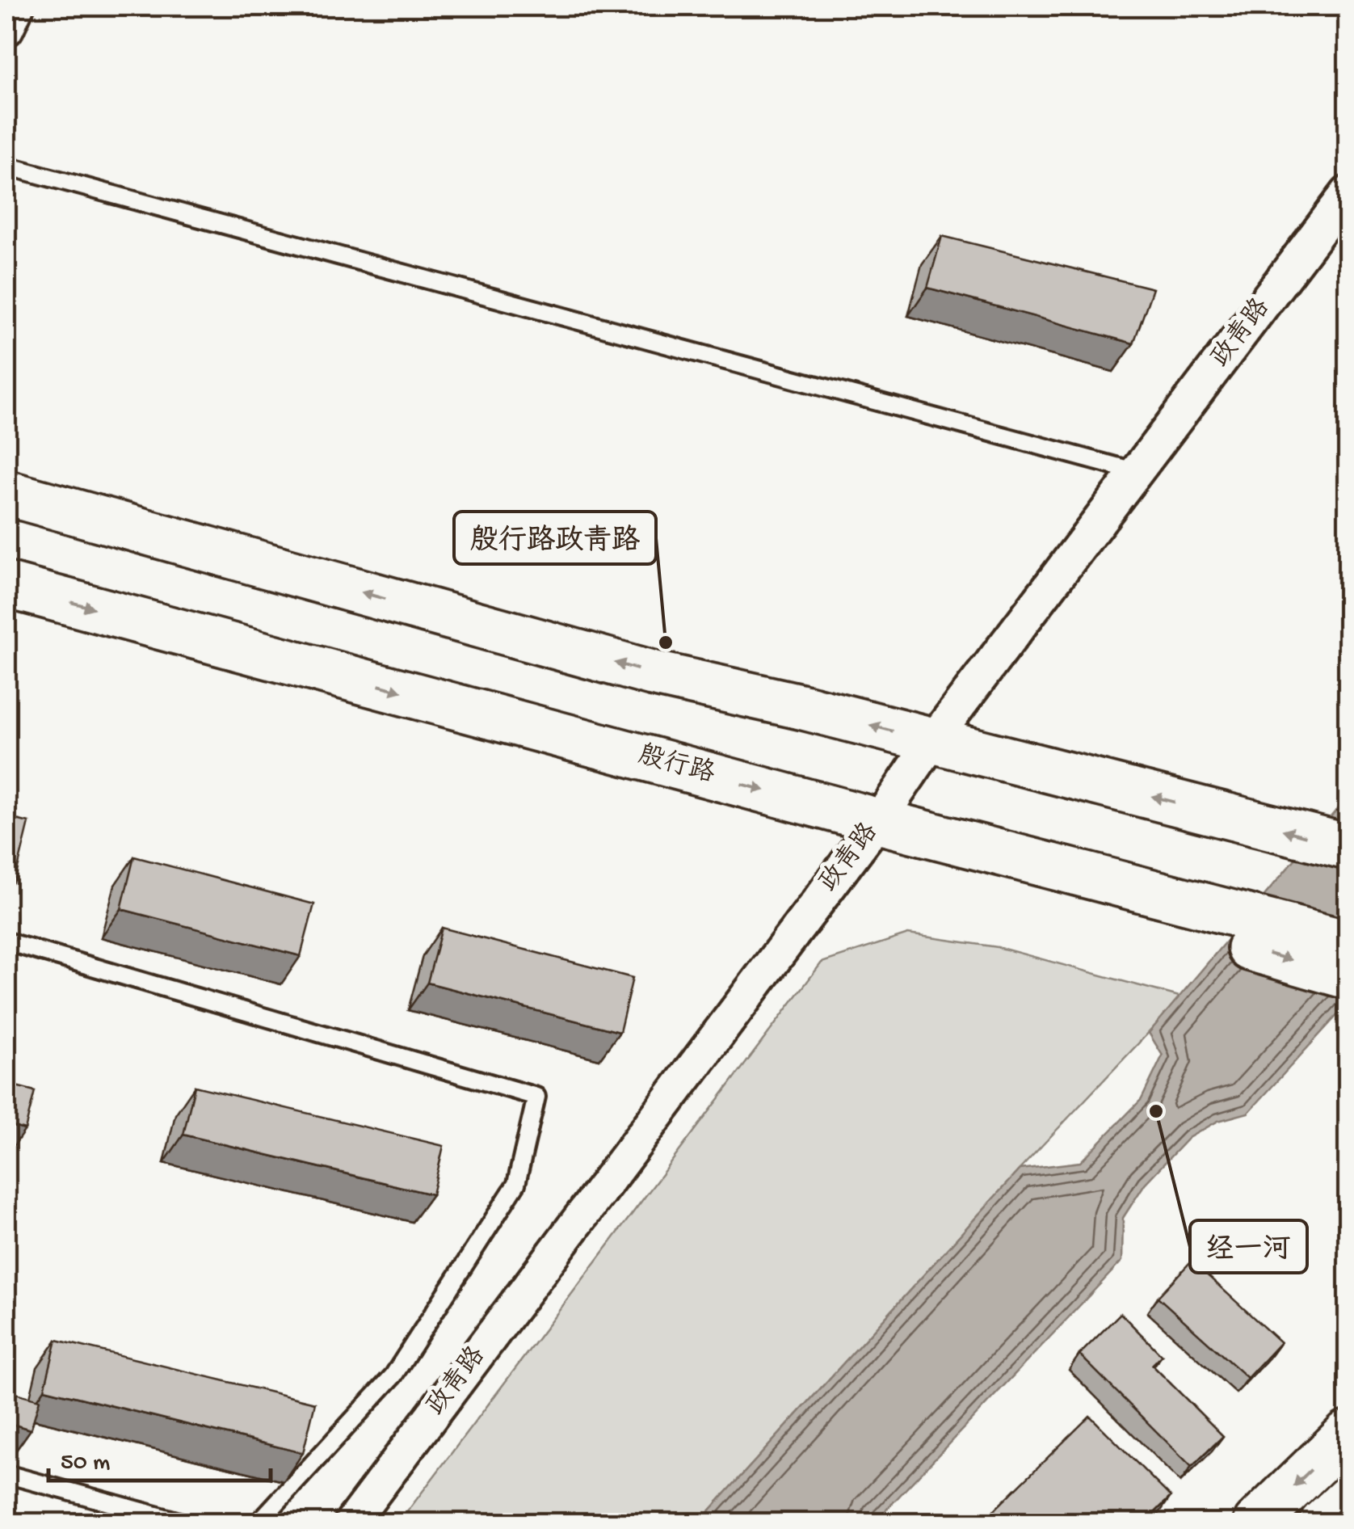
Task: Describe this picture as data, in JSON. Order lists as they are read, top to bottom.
{
  "streets": {
    "main road": ["殷行路"],
    "street": ["政青路"]
  },
  "crossings": [
    ["政青路", "殷行路"]
  ],
  "places": ["殷行路政青路", "经一河"],
  "scale_bar": "50 m"
}
